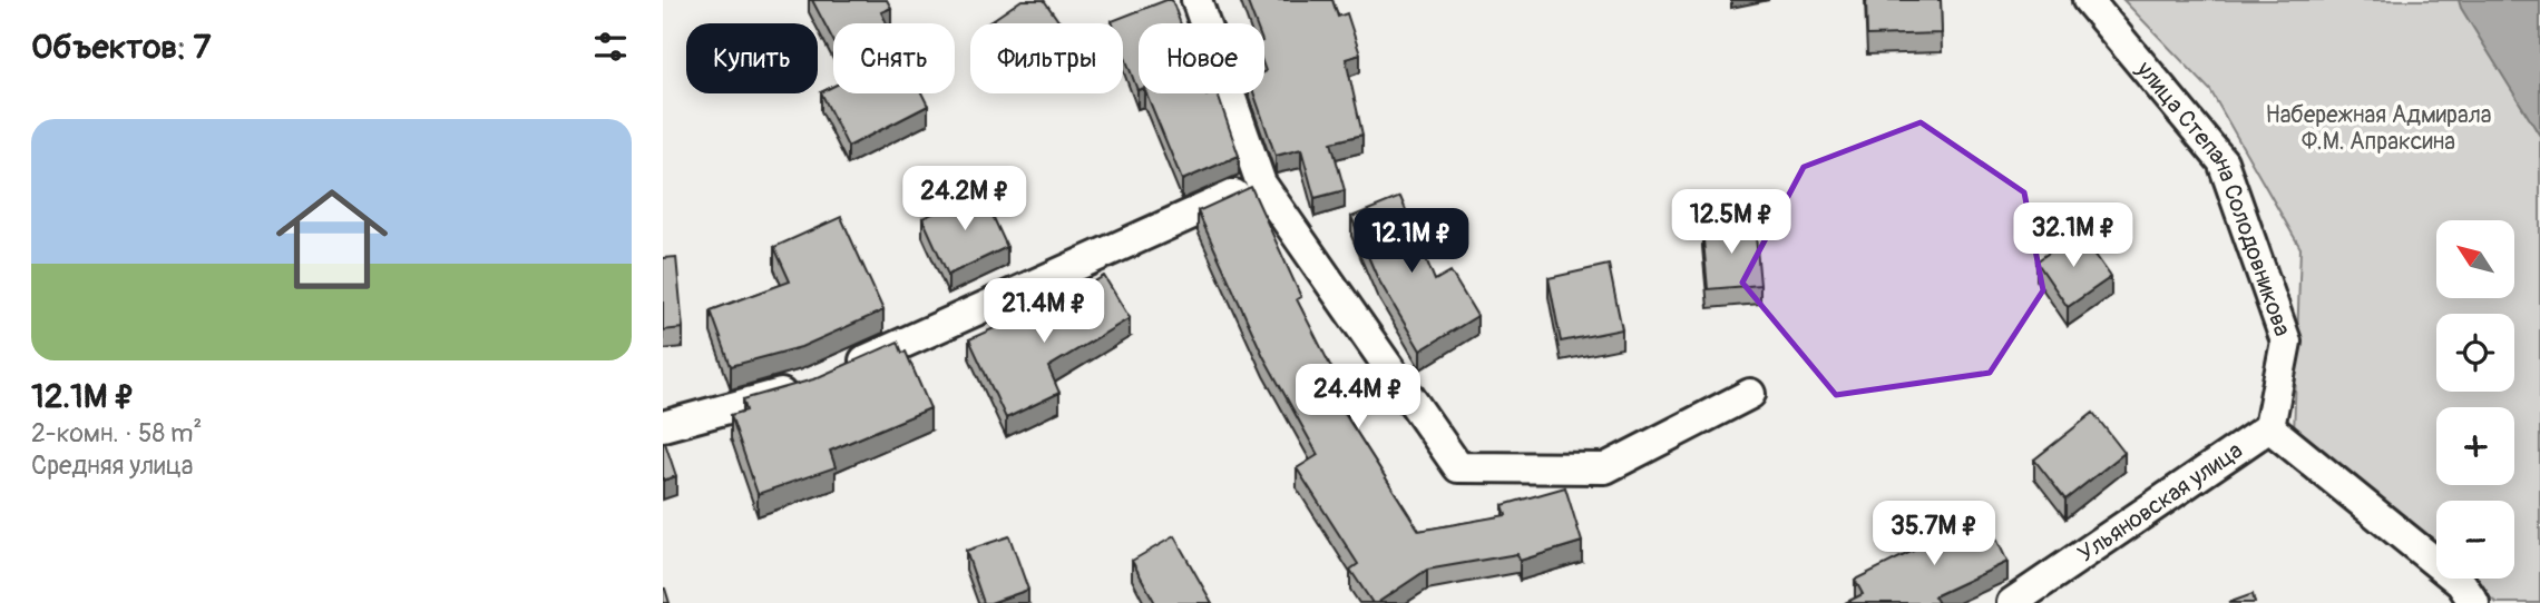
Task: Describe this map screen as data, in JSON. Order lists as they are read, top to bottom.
{
  "streets": {
    "street": ["улица Степана Солодовникова", "Ульяновская улица"]
  },
  "crossings": [
    ["улица Степана Солодовникова", "Ульяновская улица"]
  ],
  "parks": ["Набережная Адмирала Ф.М. Апраксина"],
  "north": "top left",
  "page": {
    "heading": "Объектов: 7",
    "chip": [
      "Купить",
      "Снять",
      "Фильтры",
      "Новое"
    ],
    "list": [
      {
        "name": "12.1M ₽",
        "note": "2-комн. · 58 m² · Средняя улица"
      }
    ],
    "price": [
      "24.2M ₽",
      "12.5M ₽",
      "32.1M ₽",
      "12.1M ₽",
      "21.4M ₽",
      "24.4M ₽",
      "35.7M ₽"
    ],
    "map_buttons": ["+", "−"]
  }
}
